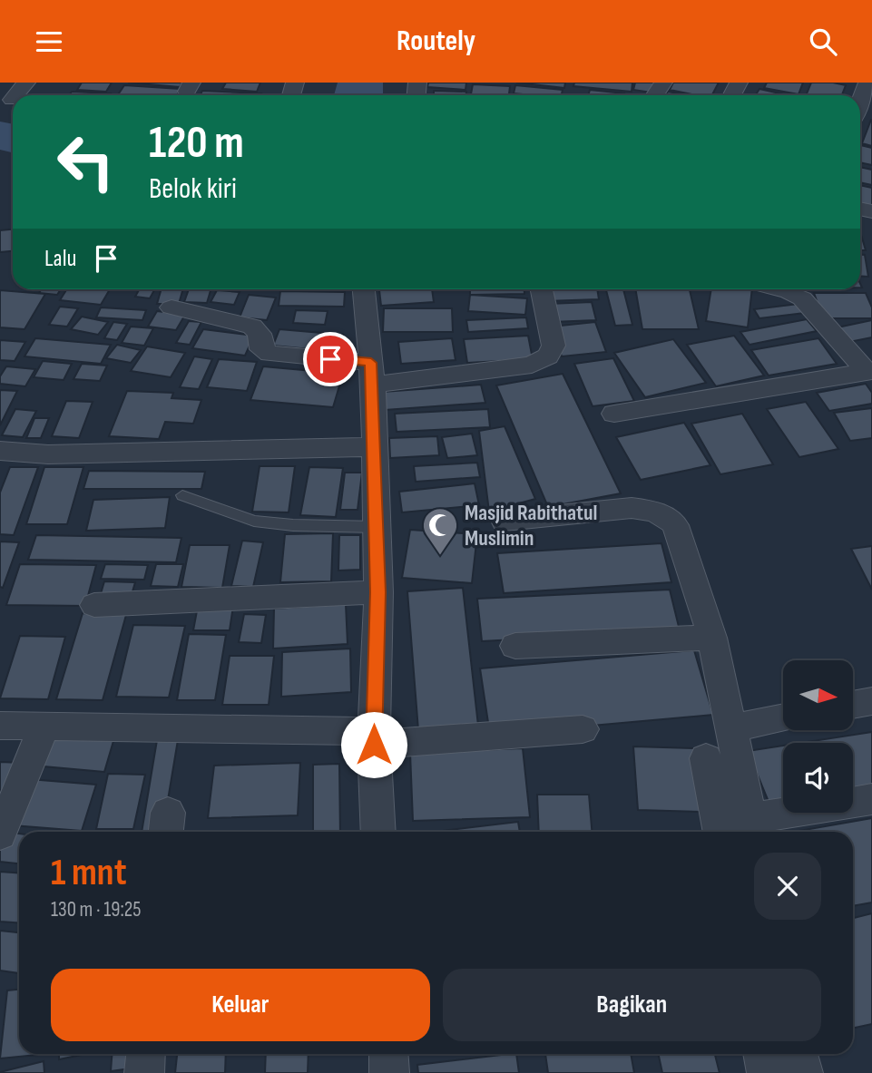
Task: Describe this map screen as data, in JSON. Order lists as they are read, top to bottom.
{
  "places": {
    "mosque": ["Masjid Rabithatul Muslimin"]
  },
  "north": "right",
  "page": {
    "header": "Routely",
    "turn": ["120 m", "Belok kiri"],
    "then": "Lalu",
    "heading": ["1 mnt", "130 m · 19:25"],
    "buttons": ["Keluar", "Bagikan"]
  }
}
